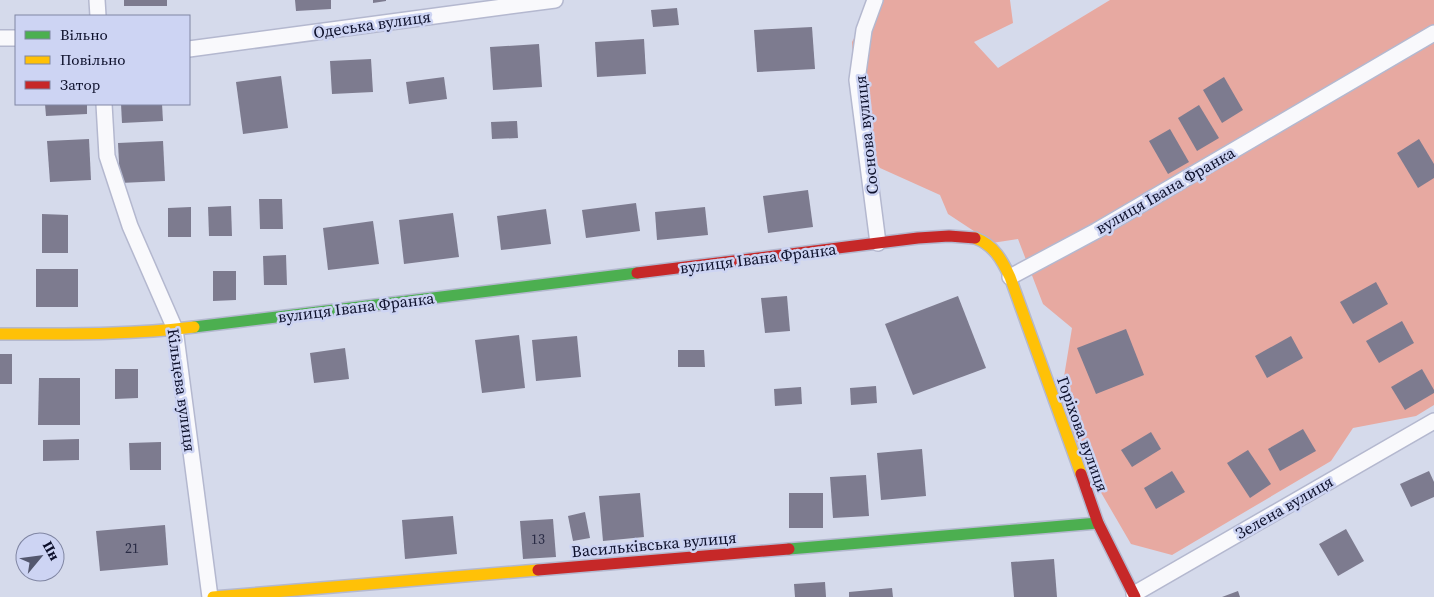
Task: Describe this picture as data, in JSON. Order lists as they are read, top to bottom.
{
  "streets": {
    "street": [
      "Одеська вулиця",
      "Соснова вулиця",
      "вулиця Івана Франка",
      "Кільцева вулиця",
      "Горіхова вулиця",
      "Зелена вулиця",
      "Васильківська вулиця"
    ]
  },
  "crossings": [
    ["Соснова вулиця", "вулиця Івана Франка"],
    ["вулиця Івана Франка", "Кільцева вулиця"],
    ["вулиця Івана Франка", "Горіхова вулиця"],
    ["Кільцева вулиця", "Васильківська вулиця"],
    ["Горіхова вулиця", "Зелена вулиця"],
    ["Горіхова вулиця", "Васильківська вулиця"]
  ],
  "house_numbers": ["13", "21"],
  "legend": ["Вільно", "Повільно", "Затор"],
  "north": "top right"
}
